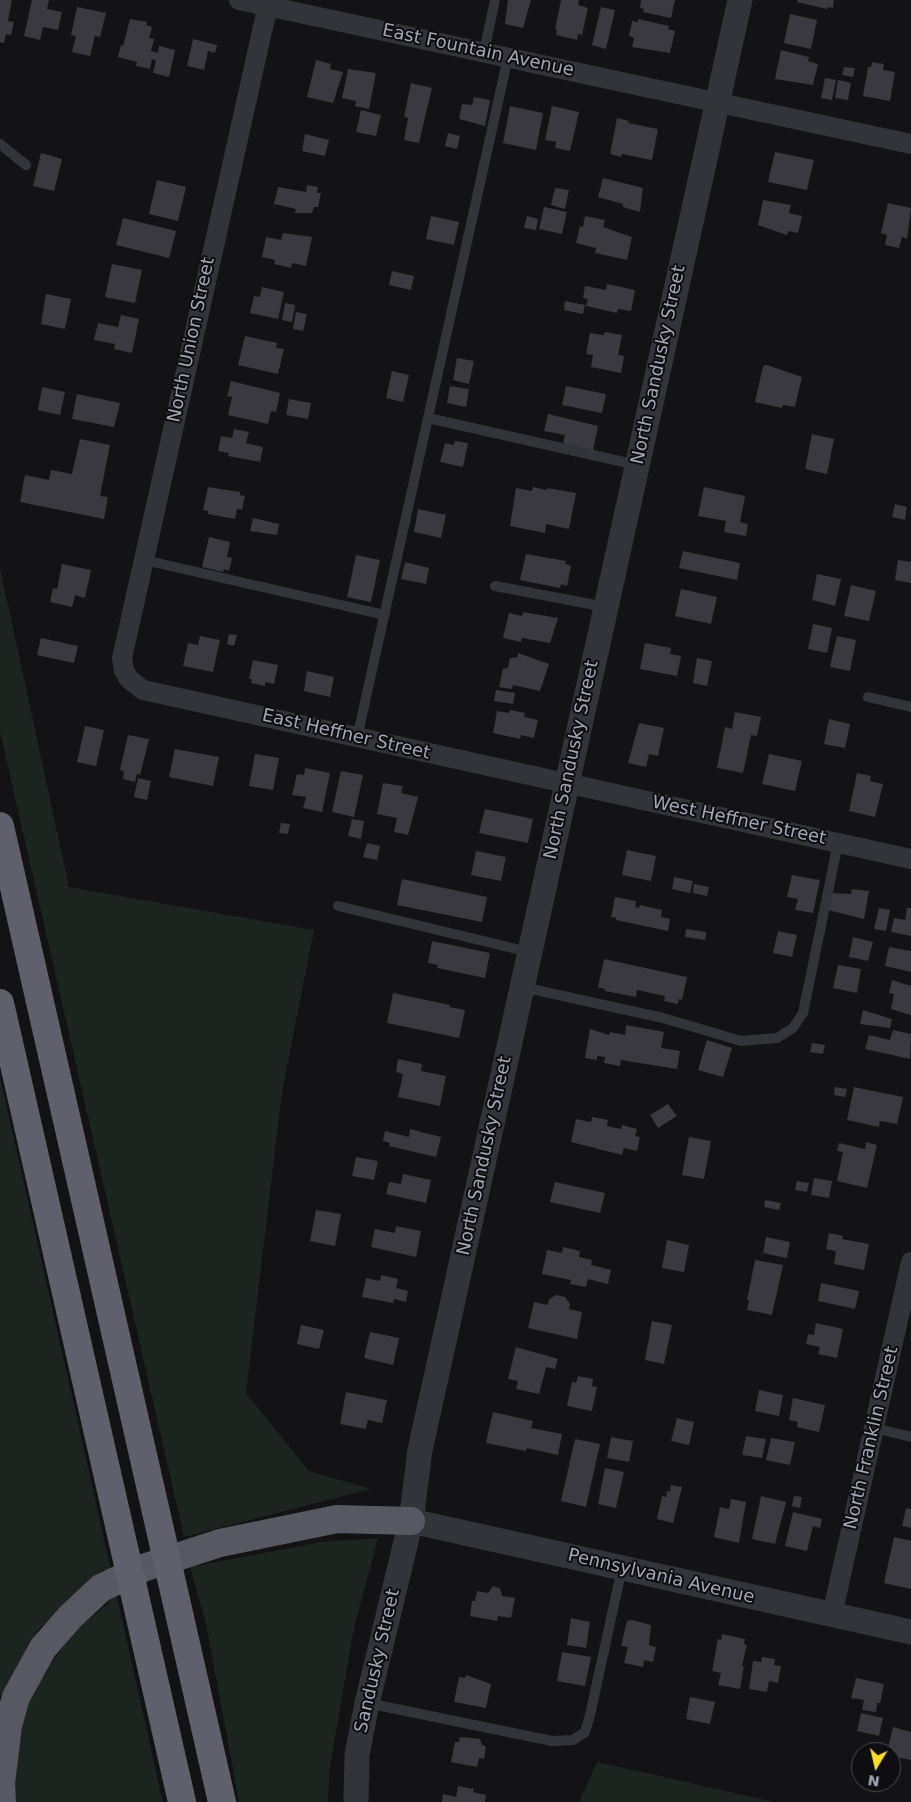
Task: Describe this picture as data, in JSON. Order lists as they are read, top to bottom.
{
  "streets": {
    "street": [
      "East Fountain Avenue",
      "North Union Street",
      "North Sandusky Street",
      "East Heffner Street",
      "West Heffner Street",
      "North Franklin Street",
      "Pennsylvania Avenue",
      "Sandusky Street"
    ]
  },
  "crossings": [
    ["East Fountain Avenue", "North Union Street"],
    ["East Fountain Avenue", "North Sandusky Street"],
    ["North Union Street", "East Heffner Street"],
    ["North Sandusky Street", "East Heffner Street"],
    ["North Sandusky Street", "West Heffner Street"],
    ["North Sandusky Street", "Pennsylvania Avenue"],
    ["North Sandusky Street", "Sandusky Street"],
    ["East Heffner Street", "West Heffner Street"],
    ["North Franklin Street", "Pennsylvania Avenue"],
    ["Pennsylvania Avenue", "Sandusky Street"]
  ],
  "north": "bottom"
}
